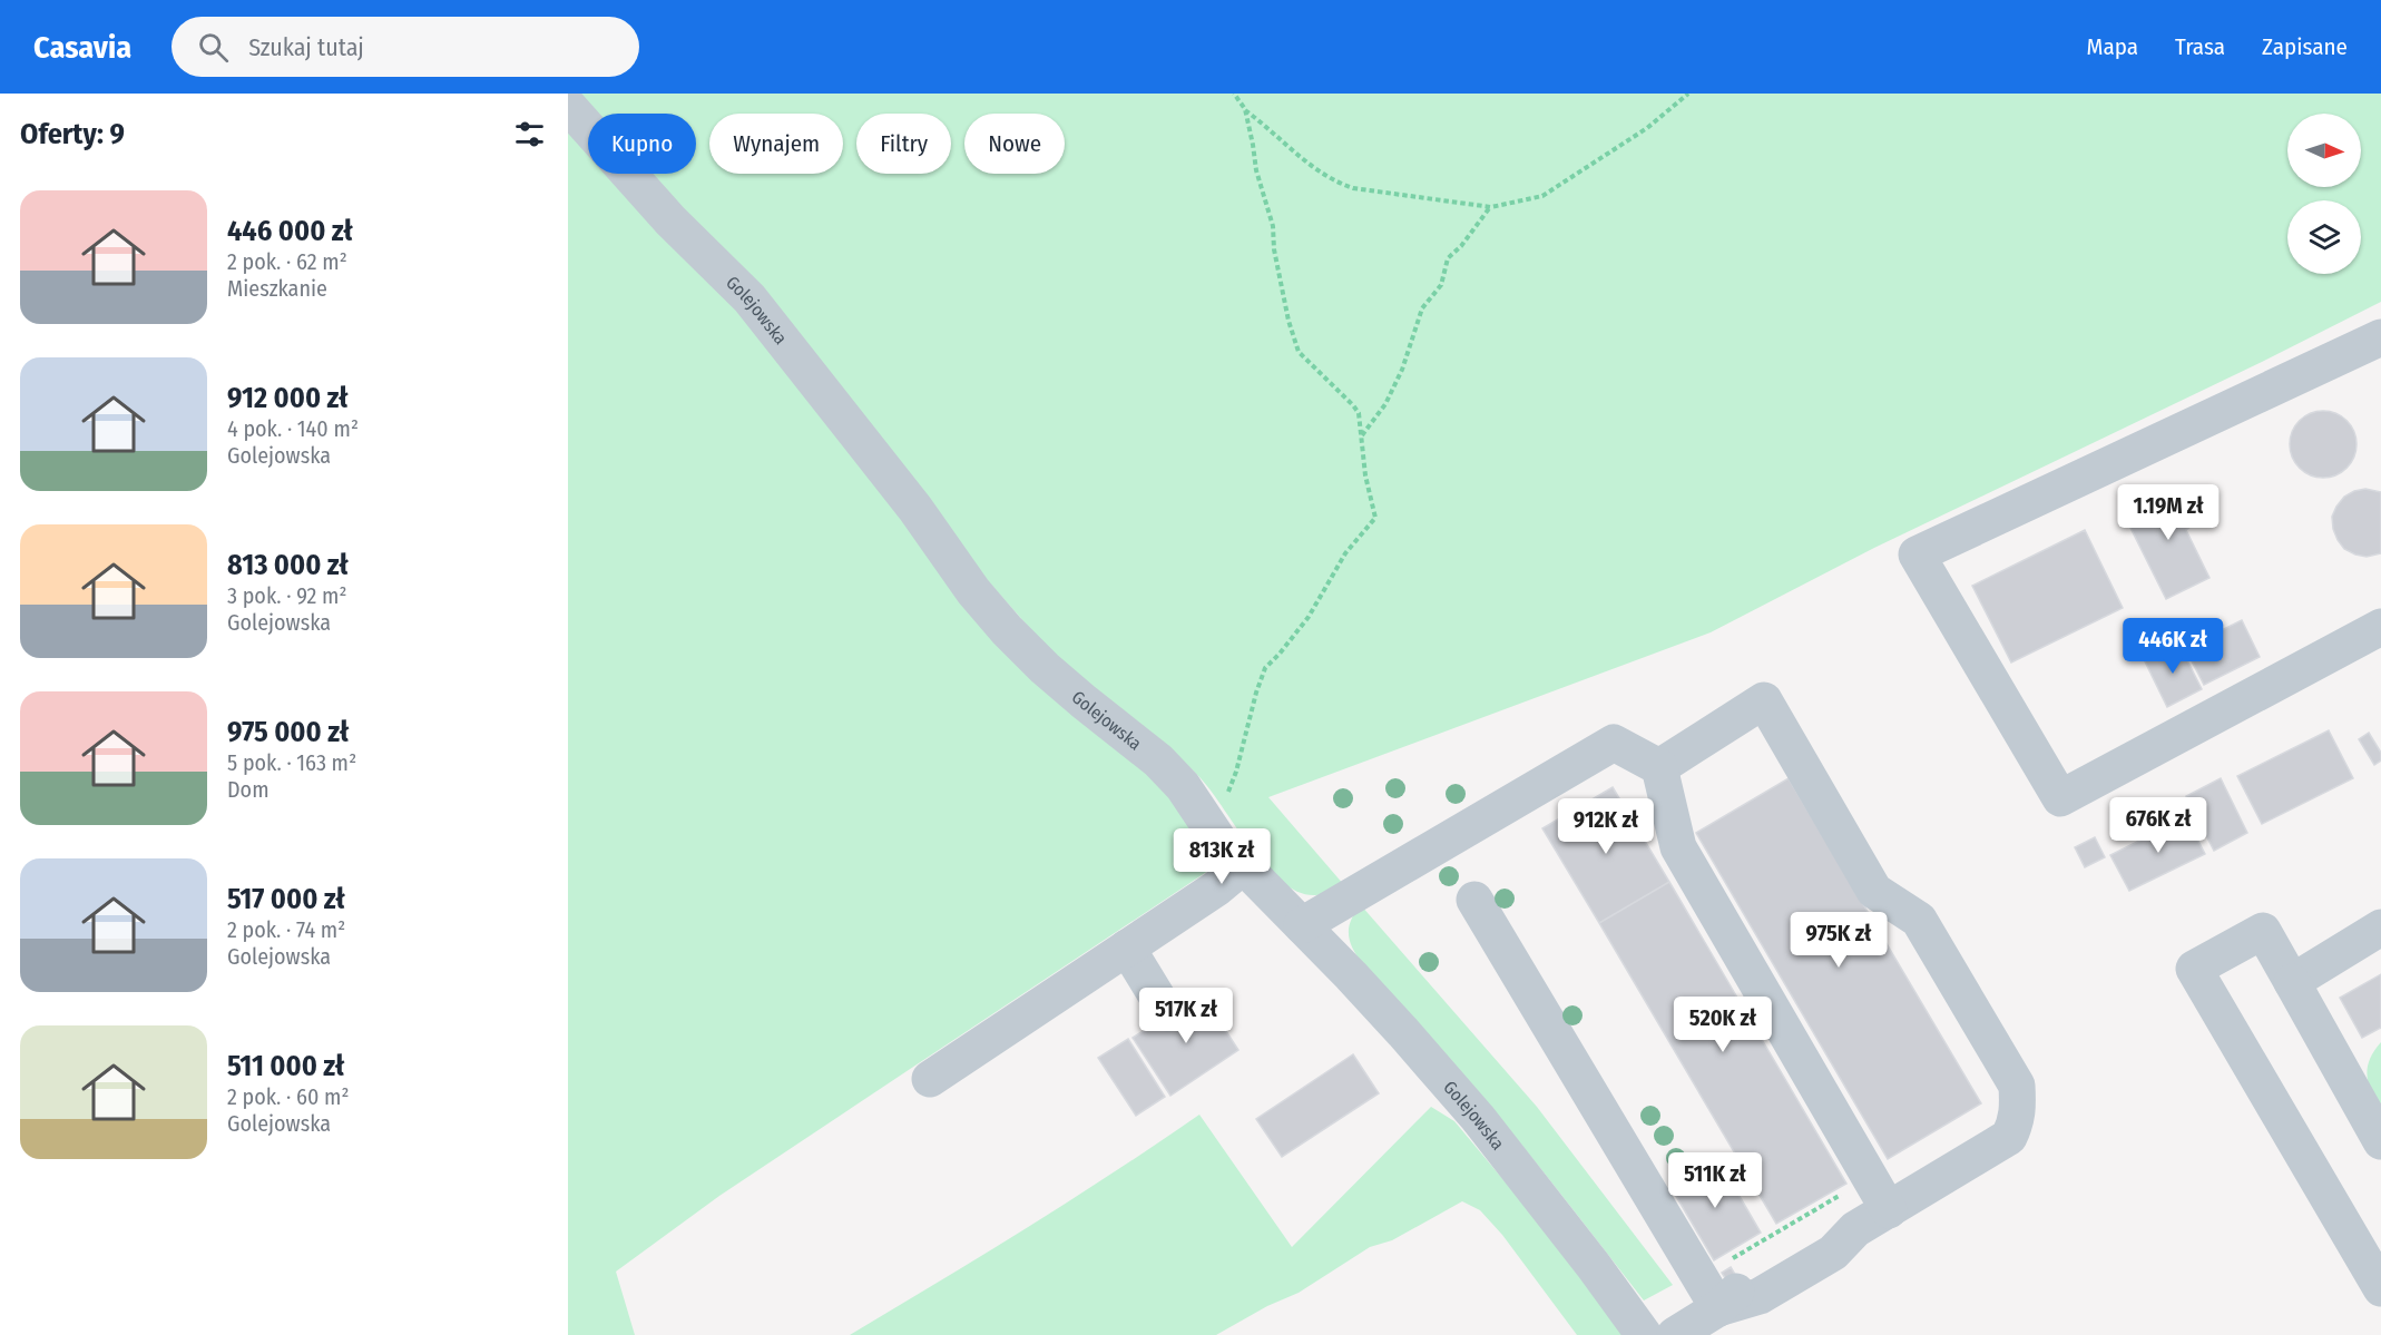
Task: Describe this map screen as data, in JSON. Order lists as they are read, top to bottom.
{
  "streets": {
    "street": ["Golejowska"]
  },
  "north": "right",
  "page": {
    "header": "Casavia",
    "search": "Szukaj tutaj",
    "nav": ["Mapa", "Trasa", "Zapisane"],
    "heading": "Oferty: 9",
    "chip": [
      "Kupno",
      "Wynajem",
      "Filtry",
      "Nowe"
    ],
    "list": [
      {
        "name": "446 000 zł",
        "note": "2 pok. · 62 m² · Mieszkanie"
      },
      {
        "name": "912 000 zł",
        "note": "4 pok. · 140 m² · Golejowska"
      },
      {
        "name": "813 000 zł",
        "note": "3 pok. · 92 m² · Golejowska"
      },
      {
        "name": "975 000 zł",
        "note": "5 pok. · 163 m² · Dom"
      },
      {
        "name": "517 000 zł",
        "note": "2 pok. · 74 m² · Golejowska"
      },
      {
        "name": "511 000 zł",
        "note": "2 pok. · 60 m² · Golejowska"
      }
    ],
    "price": [
      "1.19M zł",
      "446K zł",
      "676K zł",
      "912K zł",
      "813K zł",
      "975K zł",
      "517K zł",
      "520K zł",
      "511K zł"
    ]
  }
}
